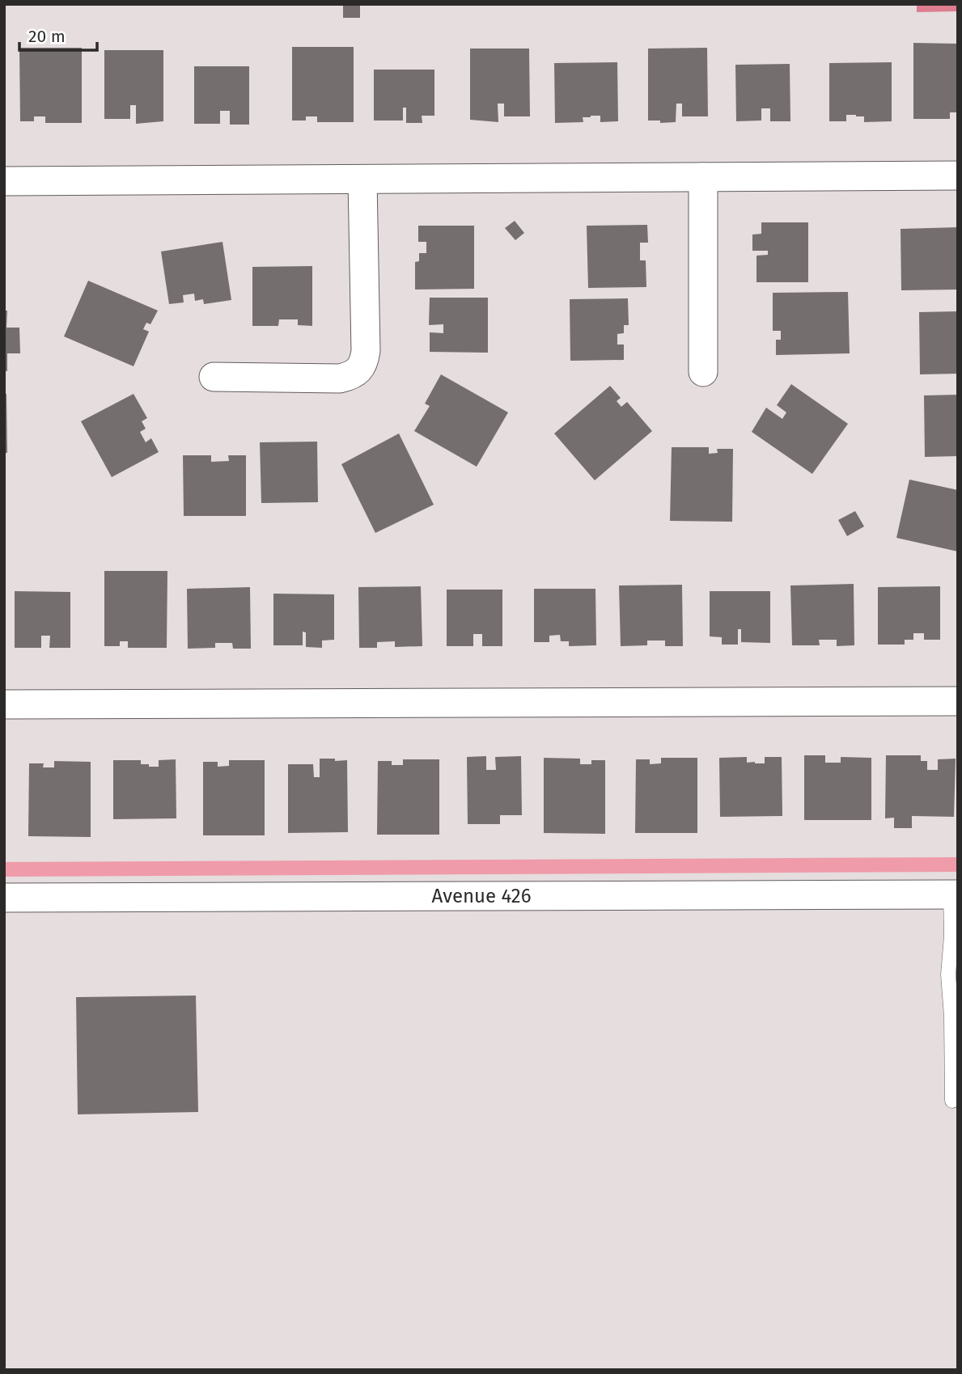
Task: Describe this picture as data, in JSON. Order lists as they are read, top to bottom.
{
  "streets": {
    "street": ["Avenue 426"]
  },
  "scale_bar": "20 m"
}
